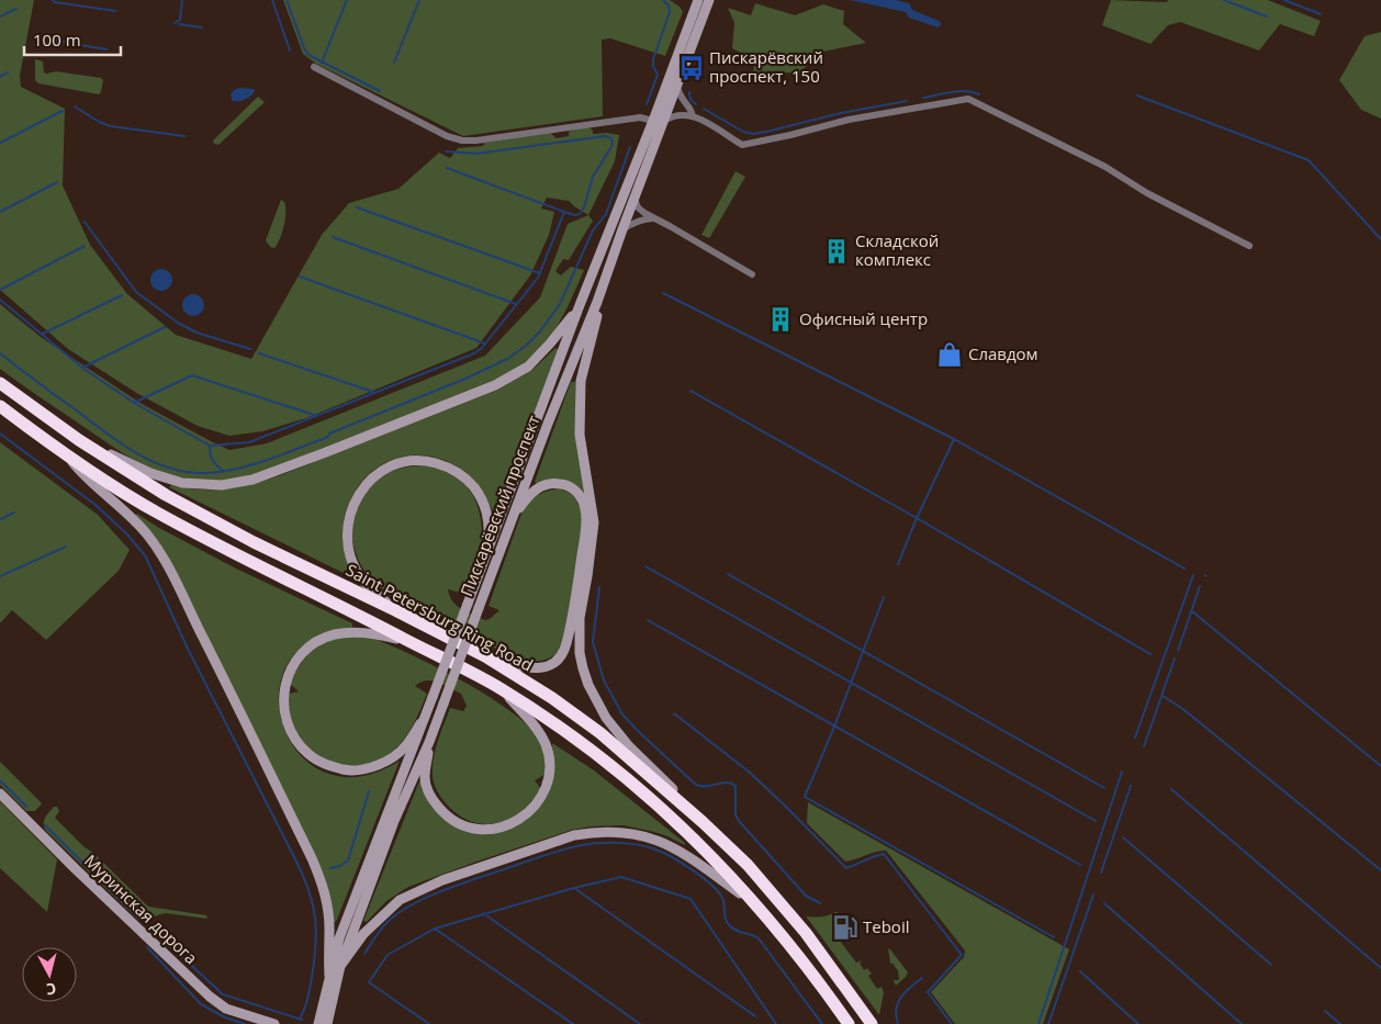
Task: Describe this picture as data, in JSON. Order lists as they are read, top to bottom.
{
  "streets": {
    "highway": ["Saint Petersburg Ring Road"],
    "main road": ["Пискарёвский проспект", "Муринская дорога"]
  },
  "places": {
    "bus stop": ["Пискарёвский проспект, 150"],
    "building": ["Складской комплекс", "Офисный центр"],
    "shop": ["Славдом"],
    "fuel station": ["Teboil"]
  },
  "scale_bar": "100 m",
  "north": "bottom"
}
